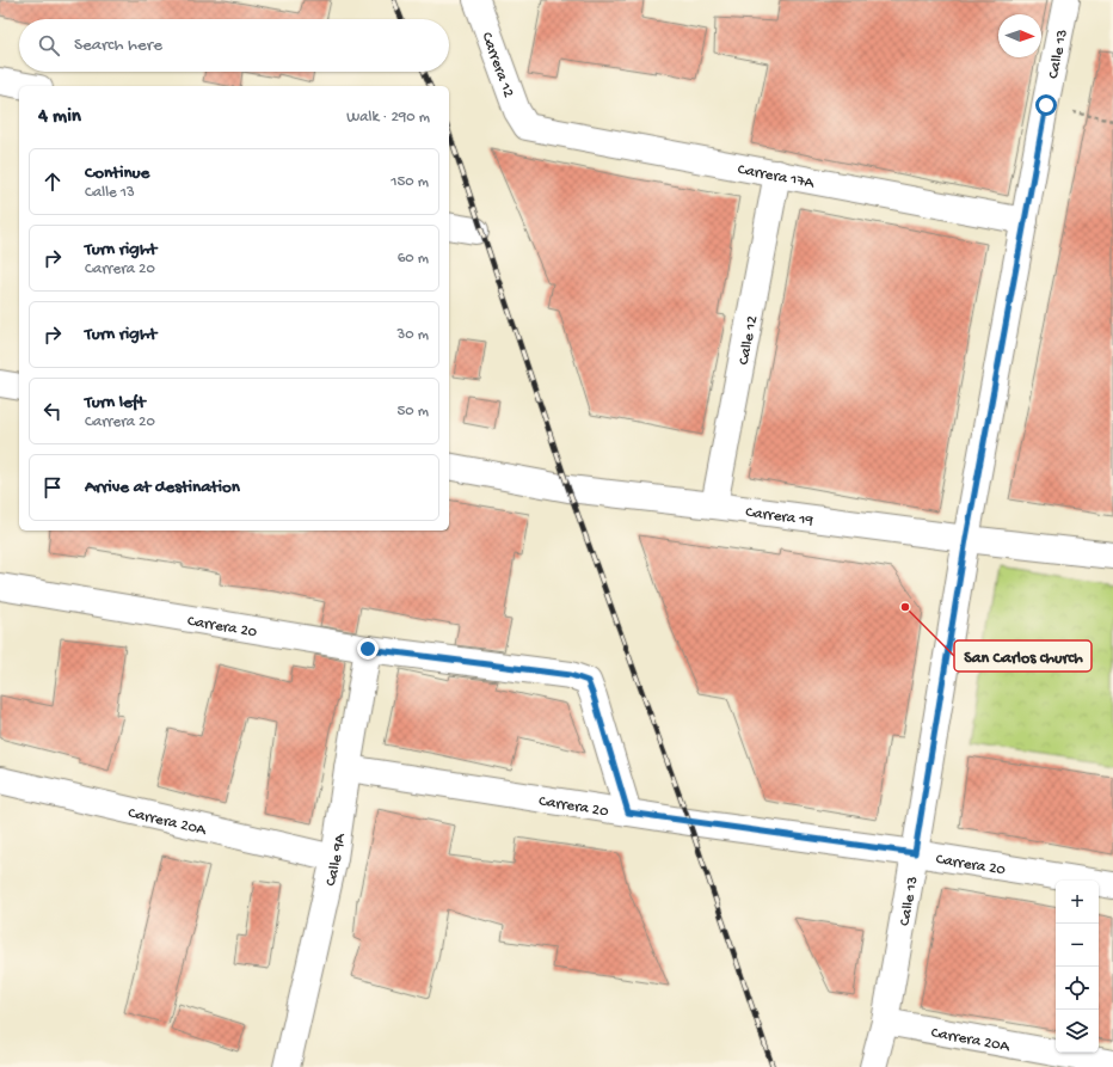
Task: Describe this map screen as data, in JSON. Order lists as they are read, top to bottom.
{
  "streets": {
    "street": [
      "Calle 13",
      "Carrera 12",
      "Carrera 17A",
      "Calle 12",
      "Carrera 19",
      "Carrera 20",
      "Carrera 20A",
      "Calle 9A"
    ]
  },
  "crossings": [
    ["Calle 13", "Carrera 17A"],
    ["Calle 13", "Carrera 19"],
    ["Calle 13", "Carrera 20"],
    ["Calle 13", "Carrera 20A"],
    ["Carrera 12", "Carrera 17A"],
    ["Carrera 17A", "Calle 12"],
    ["Calle 12", "Carrera 19"],
    ["Carrera 20", "Calle 9A"],
    ["Carrera 20A", "Calle 9A"]
  ],
  "places": ["San Carlos church"],
  "north": "right",
  "page": {
    "search": "Search here",
    "heading": ["4 min", "Walk · 290 m"],
    "list": [
      ["Continue", "Calle 13", "150 m"],
      ["Turn right", "Carrera 20", "60 m"],
      ["Turn right", "30 m"],
      ["Turn left", "Carrera 20", "50 m"],
      "Arrive at destination"
    ],
    "map_buttons": ["+", "−"]
  }
}
